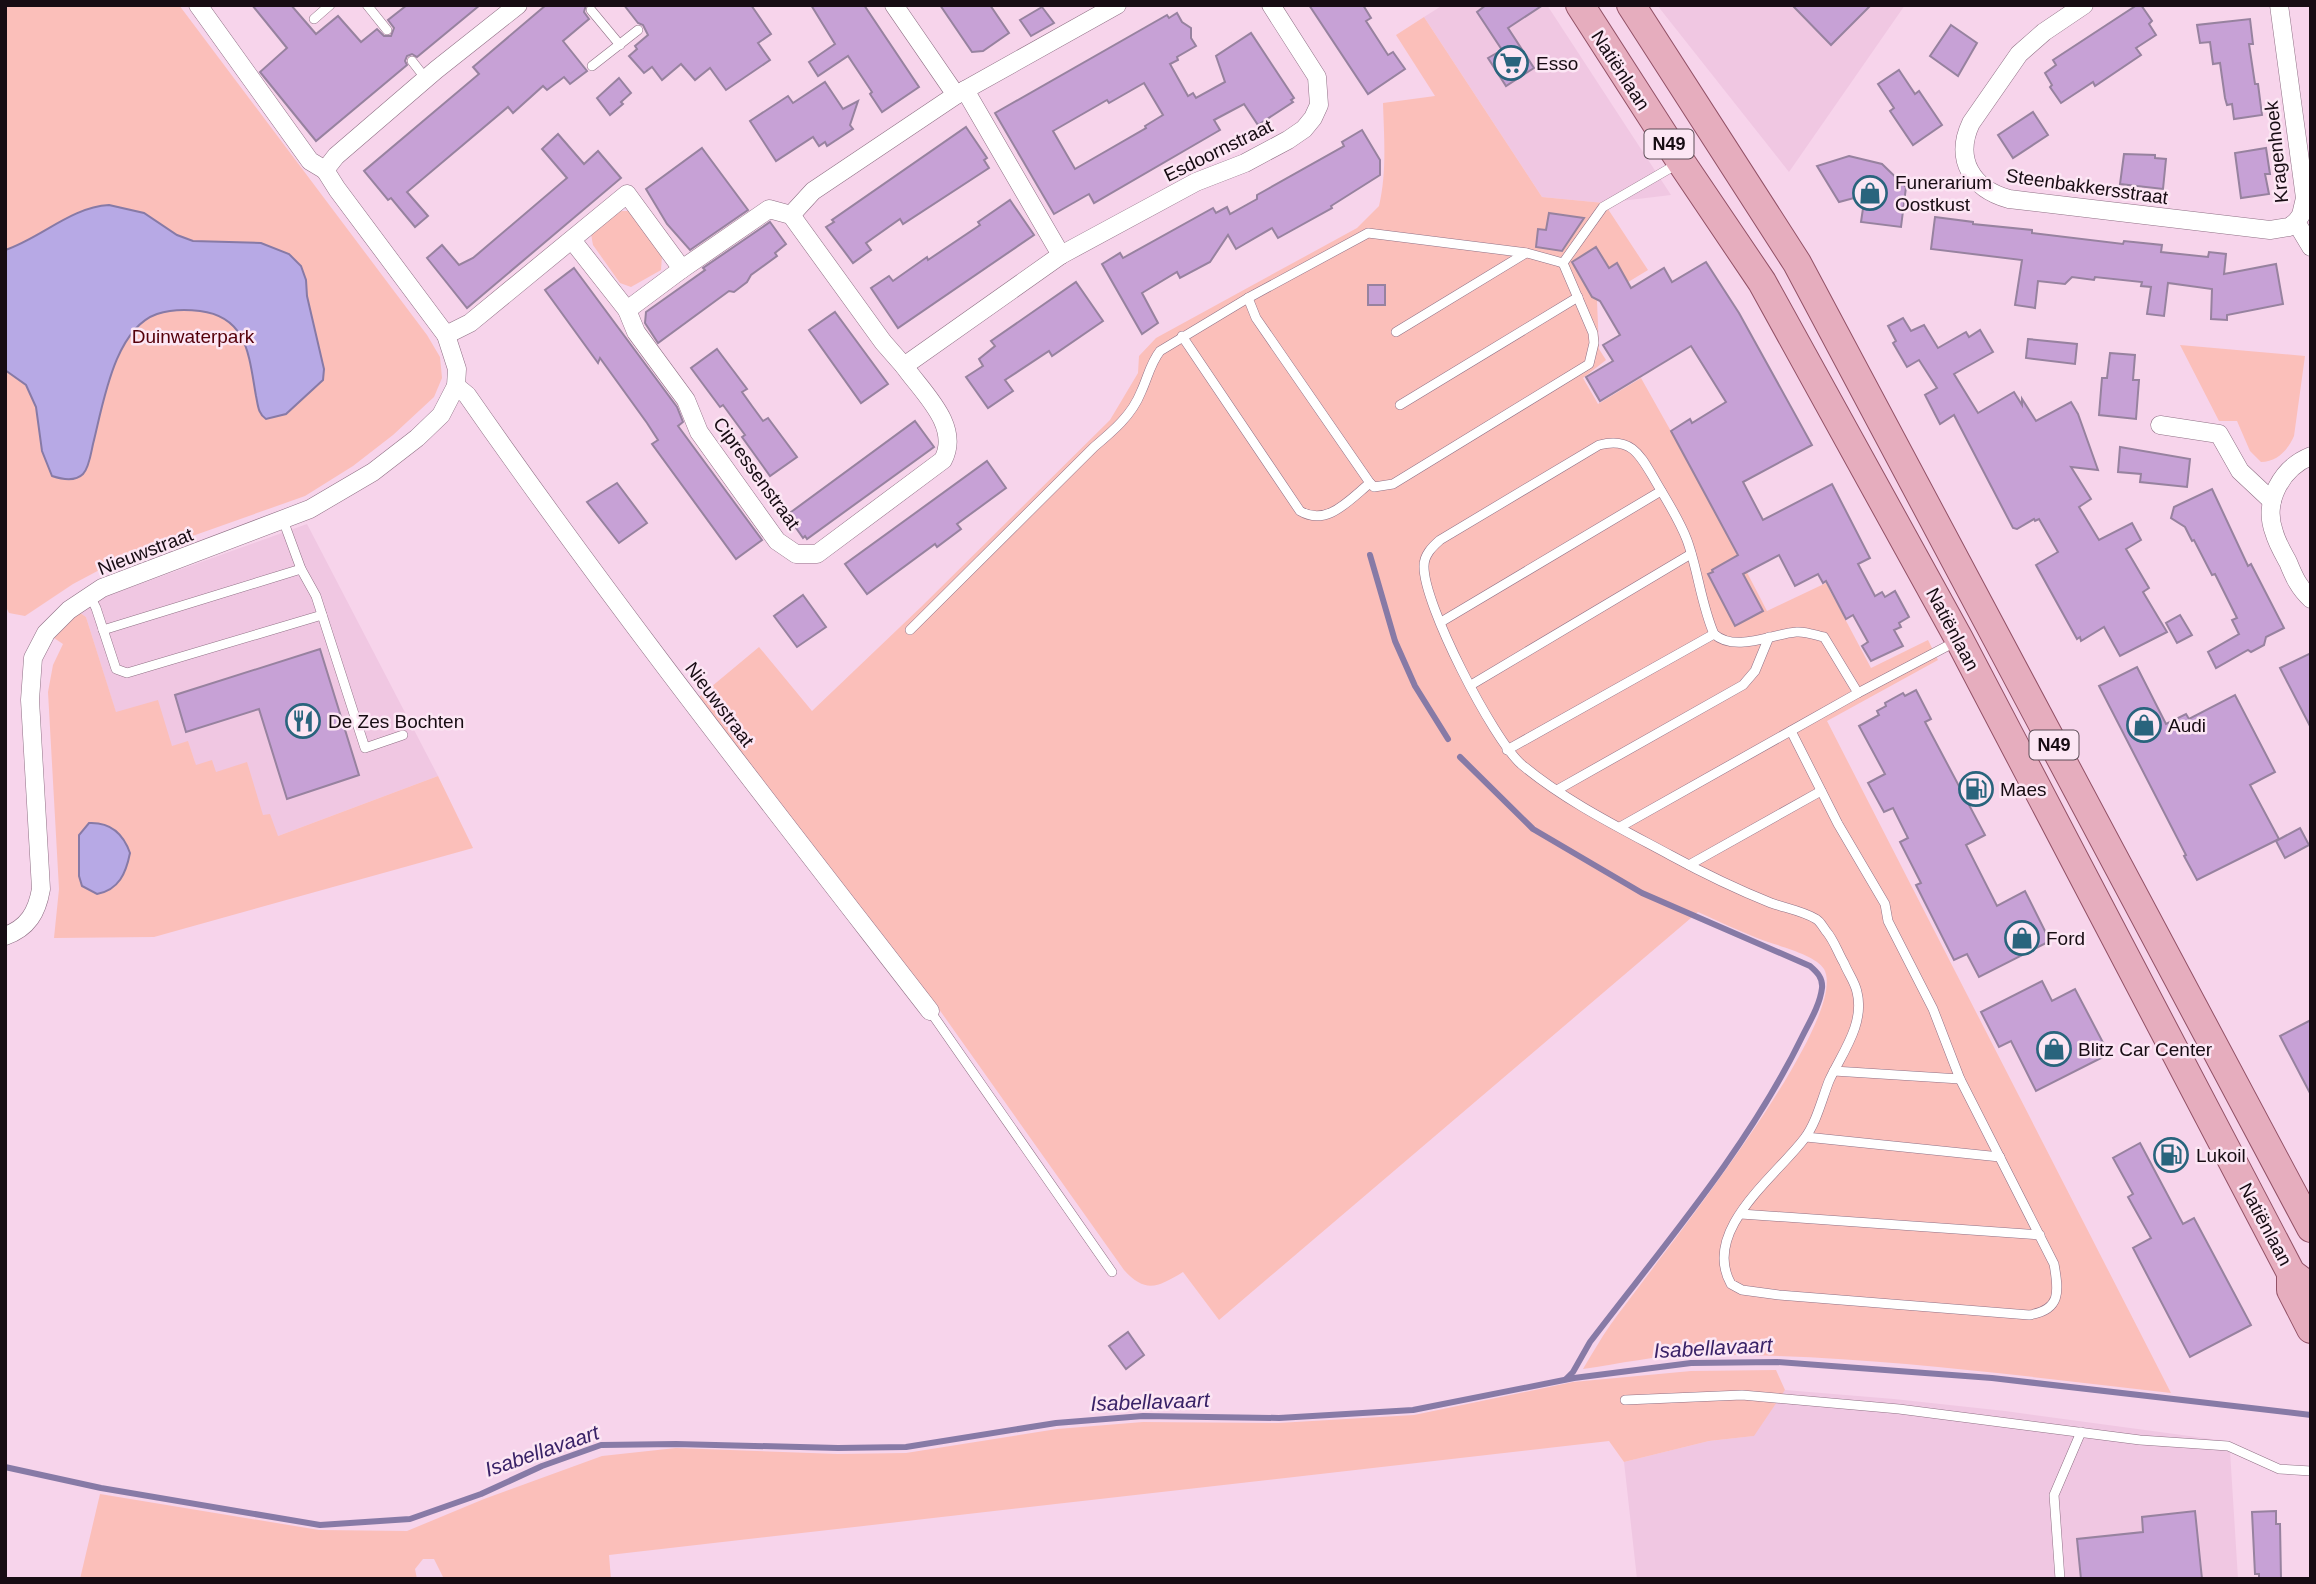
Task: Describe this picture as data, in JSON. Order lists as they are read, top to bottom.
{
  "streets": {
    "main road": ["Natiënlaan", "N49"],
    "street": [
      "Esdoornstraat",
      "Kragenhoek",
      "Steenbakkersstraat",
      "Cipressenstraat",
      "Nieuwstraat"
    ]
  },
  "crossings": [
    ["Esdoornstraat", "Cipressenstraat"],
    ["Kragenhoek", "Steenbakkersstraat"]
  ],
  "water": ["Isabellavaart"],
  "parks": ["Duinwaterpark"],
  "places": {
    "supermarket": ["Esso"],
    "shop": [
      "Funerarium Oostkust",
      "Audi",
      "Ford",
      "Blitz Car Center"
    ],
    "restaurant": ["De Zes Bochten"],
    "fuel station": ["Maes", "Lukoil"]
  }
}
